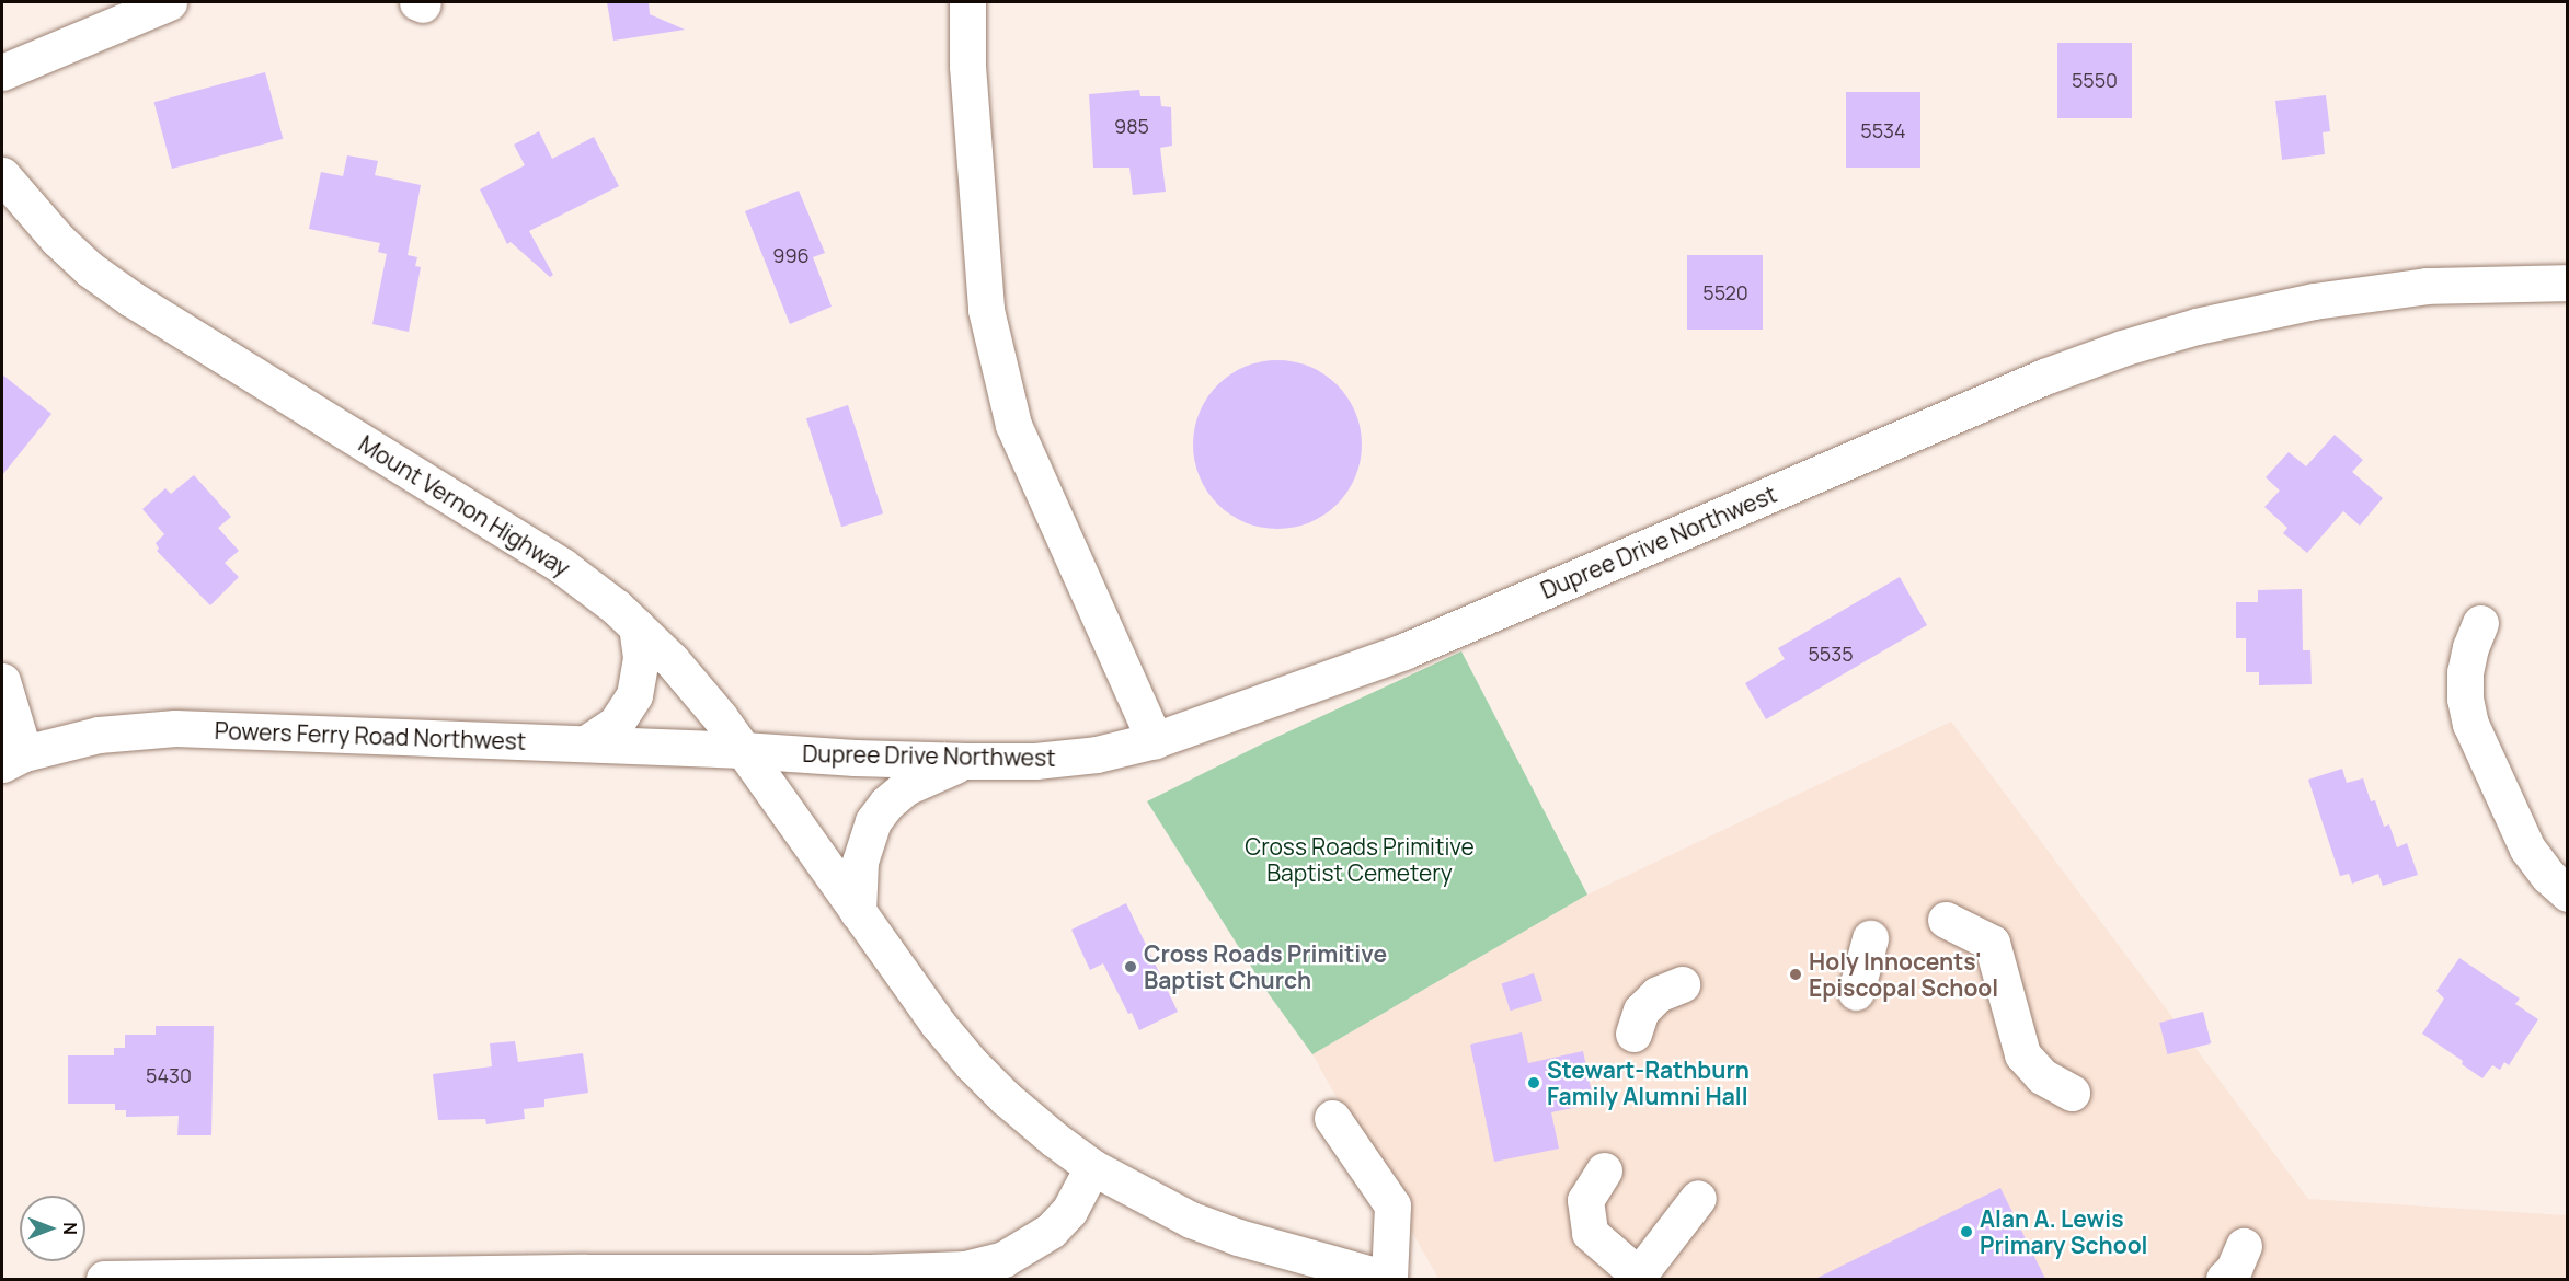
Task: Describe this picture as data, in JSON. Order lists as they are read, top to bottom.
{
  "streets": {
    "street": ["Mount Vernon Highway", "Dupree Drive Northwest", "Powers Ferry Road Northwest"]
  },
  "crossings": [
    ["Mount Vernon Highway", "Dupree Drive Northwest"],
    ["Mount Vernon Highway", "Powers Ferry Road Northwest"],
    ["Dupree Drive Northwest", "Powers Ferry Road Northwest"]
  ],
  "parks": ["Cross Roads Primitive Baptist Cemetery"],
  "places": [
    "Cross Roads Primitive Baptist Church",
    "Holy Innocents' Episcopal School",
    "Stewart-Rathburn Family Alumni Hall",
    "Alan A. Lewis Primary School"
  ],
  "house_numbers": [
    "5550",
    "985",
    "5534",
    "996",
    "5520",
    "5535",
    "5430"
  ],
  "north": "right"
}
